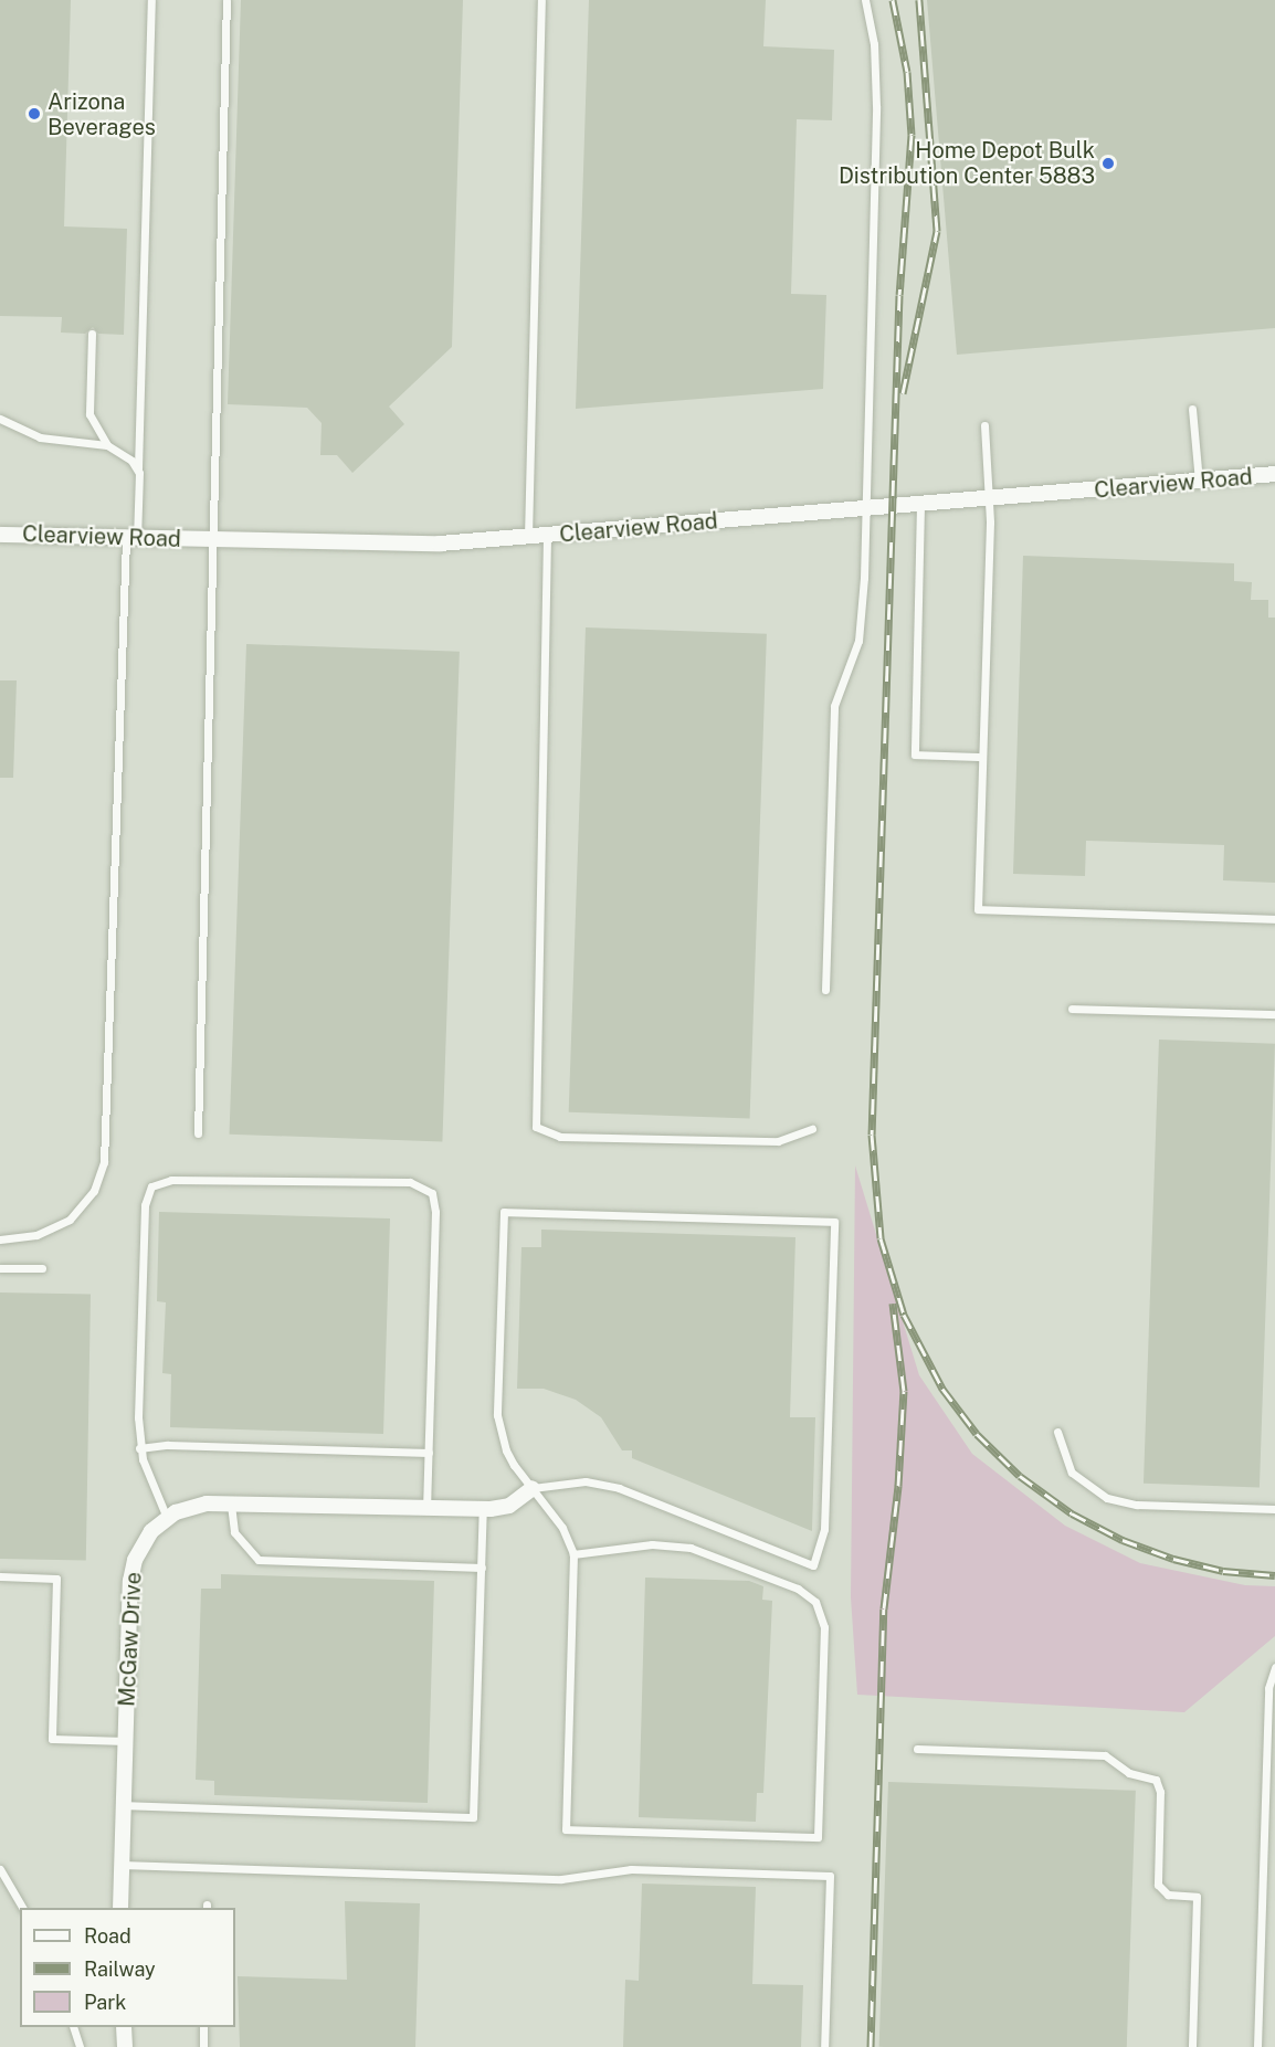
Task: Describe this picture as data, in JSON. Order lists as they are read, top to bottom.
{
  "streets": {
    "street": ["Clearview Road", "McGaw Drive"]
  },
  "places": ["Arizona Beverages", "Home Depot Bulk Distribution Center 5883"],
  "legend": ["Road", "Railway", "Park"]
}
